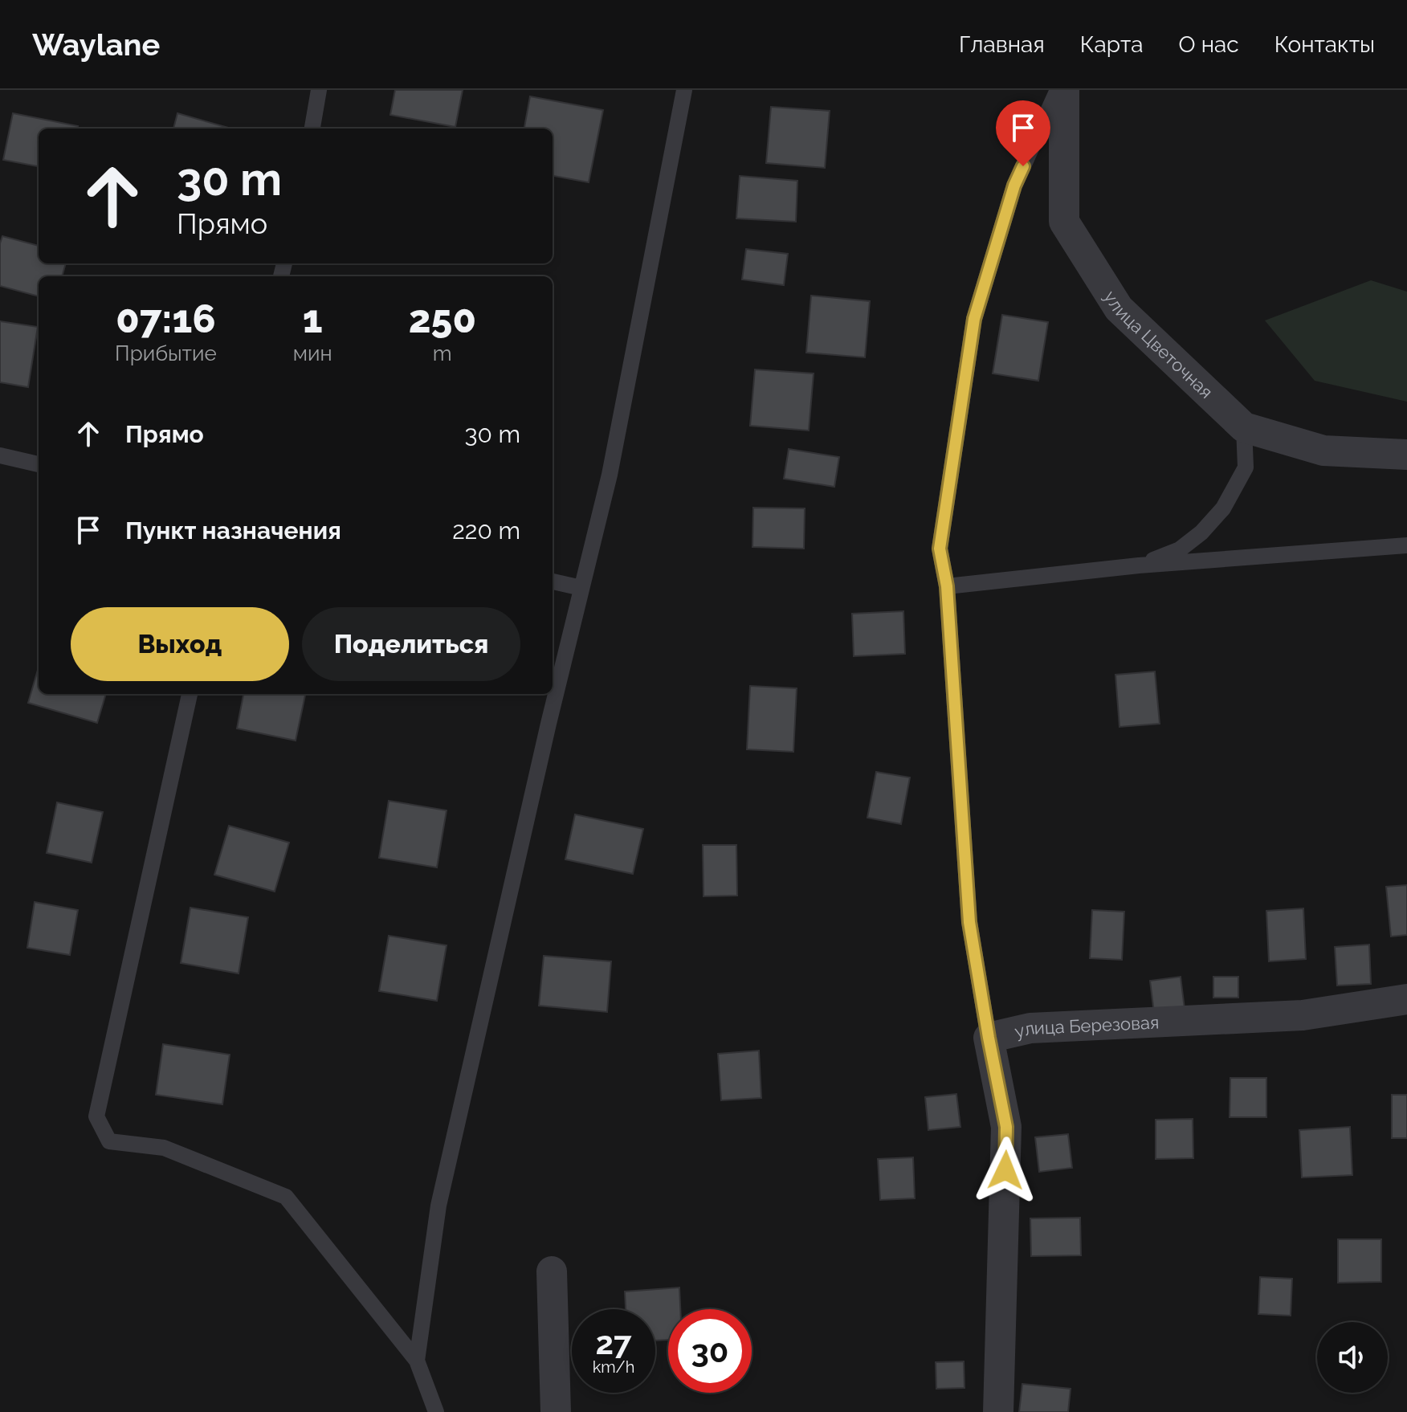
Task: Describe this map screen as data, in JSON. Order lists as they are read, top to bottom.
{
  "streets": {
    "street": ["улица Цветочная", "улица Березовая"]
  },
  "page": {
    "header": "Waylane",
    "nav": [
      "Главная",
      "Карта",
      "О нас",
      "Контакты"
    ],
    "turn": ["30 m", "Прямо"],
    "eta": [
      "07:16",
      "Прибытие",
      "1",
      "мин",
      "250",
      "m"
    ],
    "list": [
      {
        "name": "Прямо",
        "value": "30 m"
      },
      {
        "name": "Пункт назначения",
        "value": "220 m"
      }
    ],
    "buttons": ["Выход", "Поделиться"],
    "speed": "27 km/h",
    "limit": "30"
  }
}
